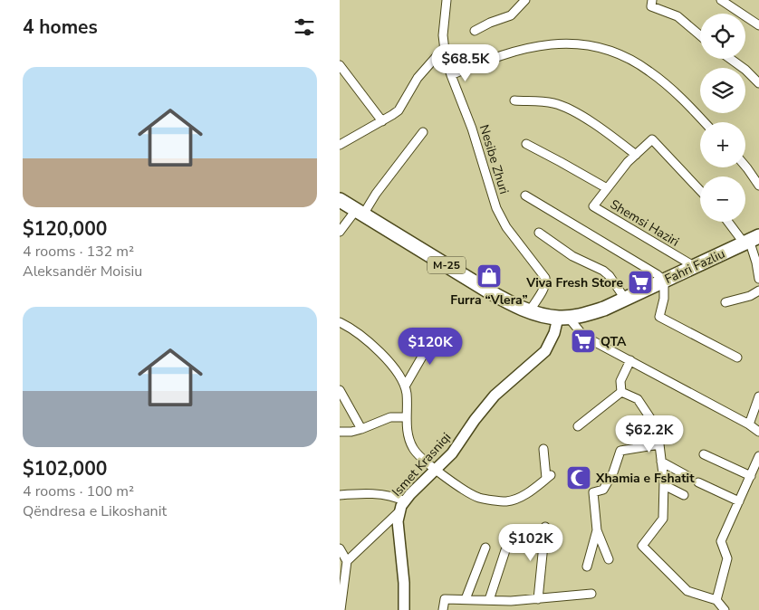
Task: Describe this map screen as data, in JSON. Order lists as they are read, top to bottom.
{
  "streets": {
    "main road": ["M-25", "Fahri Fazliu"],
    "street": ["Nesibe Zhuri", "Shemsi Haziri", "Ismet Krasniqi"]
  },
  "crossings": [
    ["Nesibe Zhuri", "Fahri Fazliu"],
    ["Shemsi Haziri", "Fahri Fazliu"],
    ["Fahri Fazliu", "Ismet Krasniqi"]
  ],
  "places": {
    "shop": ["Furra “Vlera”"],
    "supermarket": ["Viva Fresh Store", "QTA"],
    "mosque": ["Xhamia e Fshatit"]
  },
  "page": {
    "heading": "4 homes",
    "map_buttons": ["+", "−"],
    "price": [
      "$68.5K",
      "$120K",
      "$62.2K",
      "$102K"
    ],
    "list": [
      {
        "name": "$120,000",
        "note": "4 rooms · 132 m² · Aleksandër Moisiu"
      },
      {
        "name": "$102,000",
        "note": "4 rooms · 100 m² · Qëndresa e Likoshanit"
      }
    ]
  }
}
